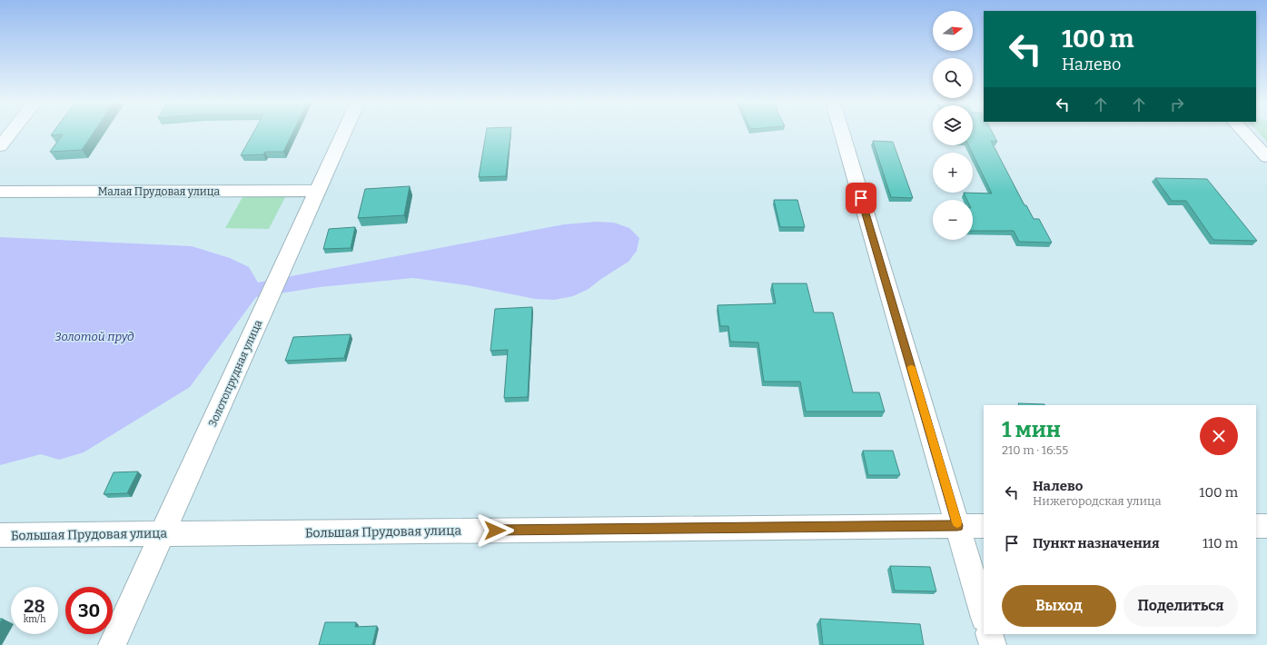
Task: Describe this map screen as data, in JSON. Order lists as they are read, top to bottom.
{
  "streets": {
    "street": ["Малая Прудовая улица", "Золотопрудная улица", "Большая Прудовая улица"]
  },
  "crossings": [
    ["Малая Прудовая улица", "Золотопрудная улица"],
    ["Золотопрудная улица", "Большая Прудовая улица"]
  ],
  "water": ["Золотой пруд"],
  "north": "right",
  "page": {
    "map_buttons": ["+", "−"],
    "turn": ["100 m", "Налево"],
    "heading": ["1 мин", "210 m · 16:55"],
    "list": [
      {
        "name": "Налево",
        "note": "Нижегородская улица",
        "value": "100 m"
      },
      {
        "name": "Пункт назначения",
        "value": "110 m"
      }
    ],
    "buttons": ["Выход", "Поделиться"],
    "speed": "28 km/h",
    "limit": "30"
  }
}
